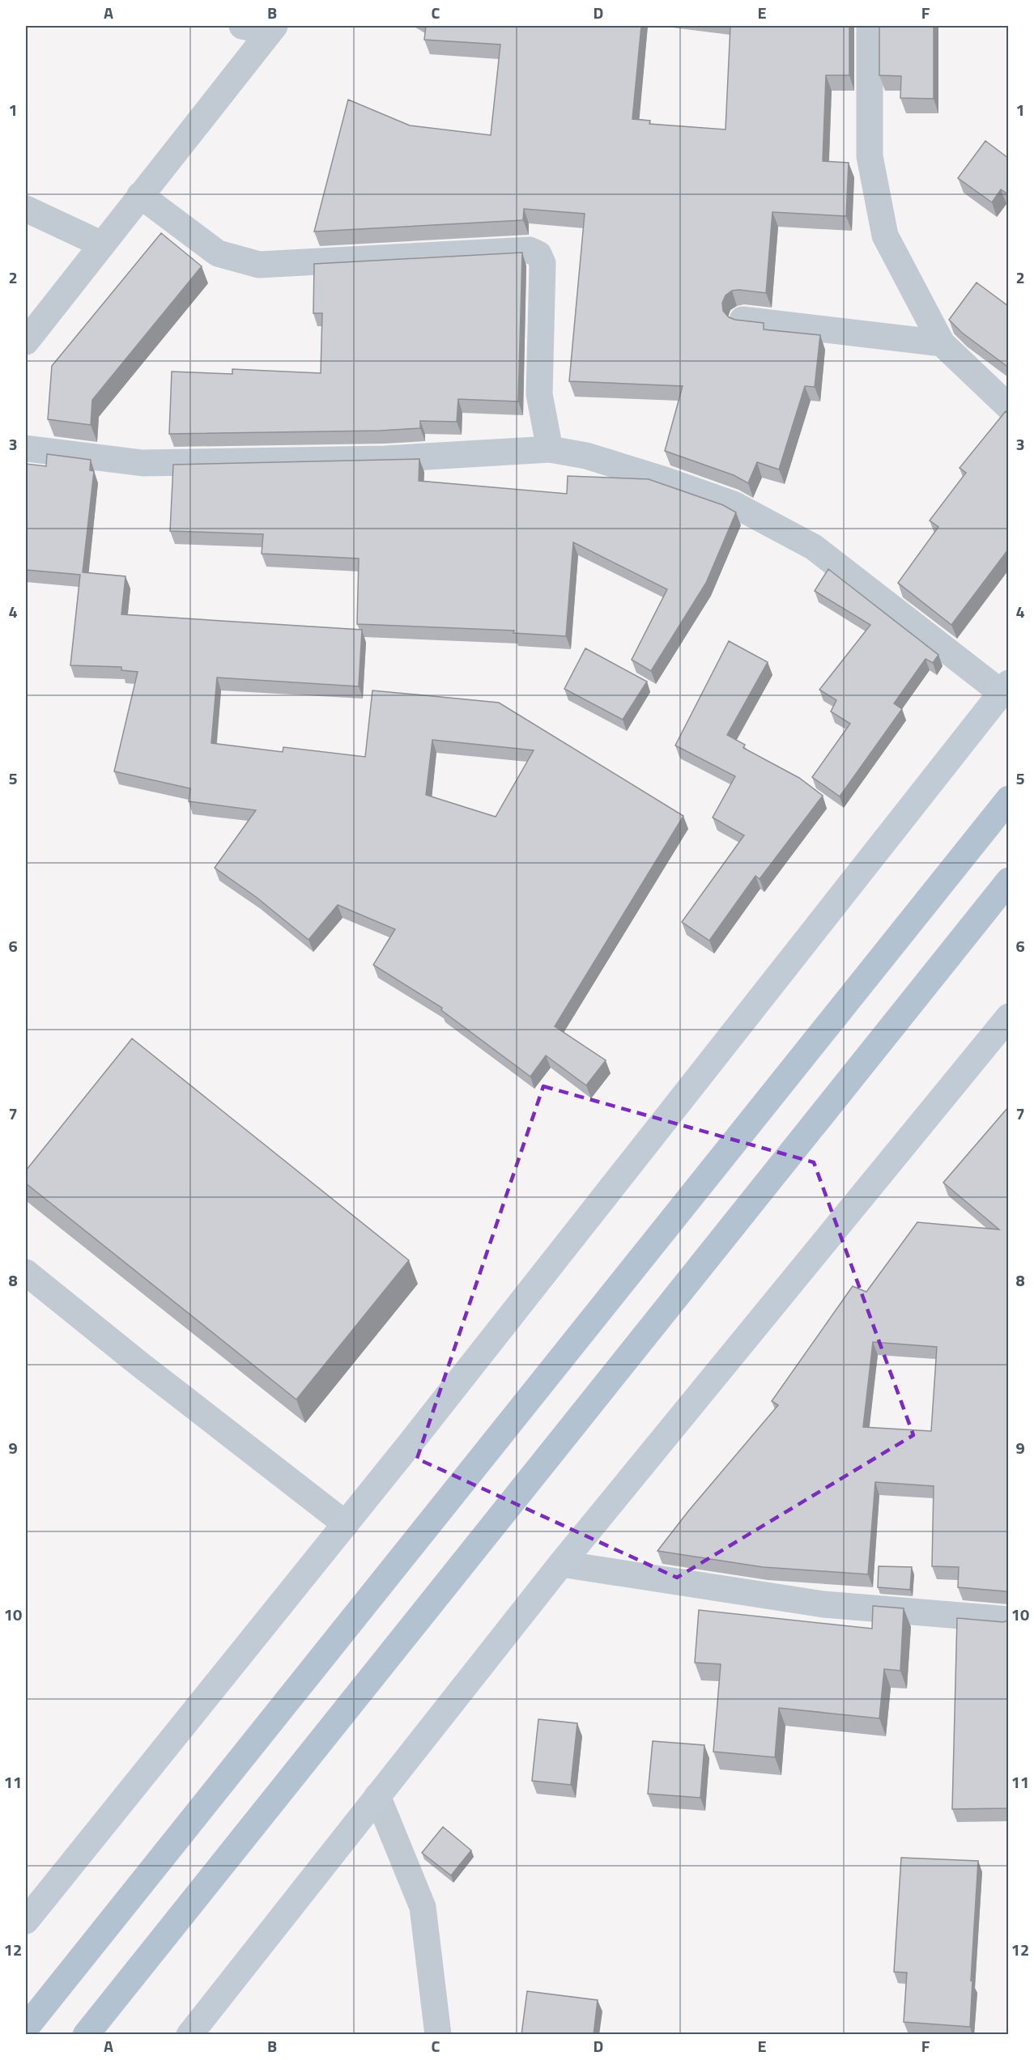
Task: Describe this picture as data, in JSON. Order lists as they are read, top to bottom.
{
  "grid": {
    "columns": [
      "A",
      "B",
      "C",
      "D",
      "E",
      "F"
    ],
    "rows": [
      "1",
      "2",
      "3",
      "4",
      "5",
      "6",
      "7",
      "8",
      "9",
      "10",
      "11",
      "12"
    ]
  }
}
